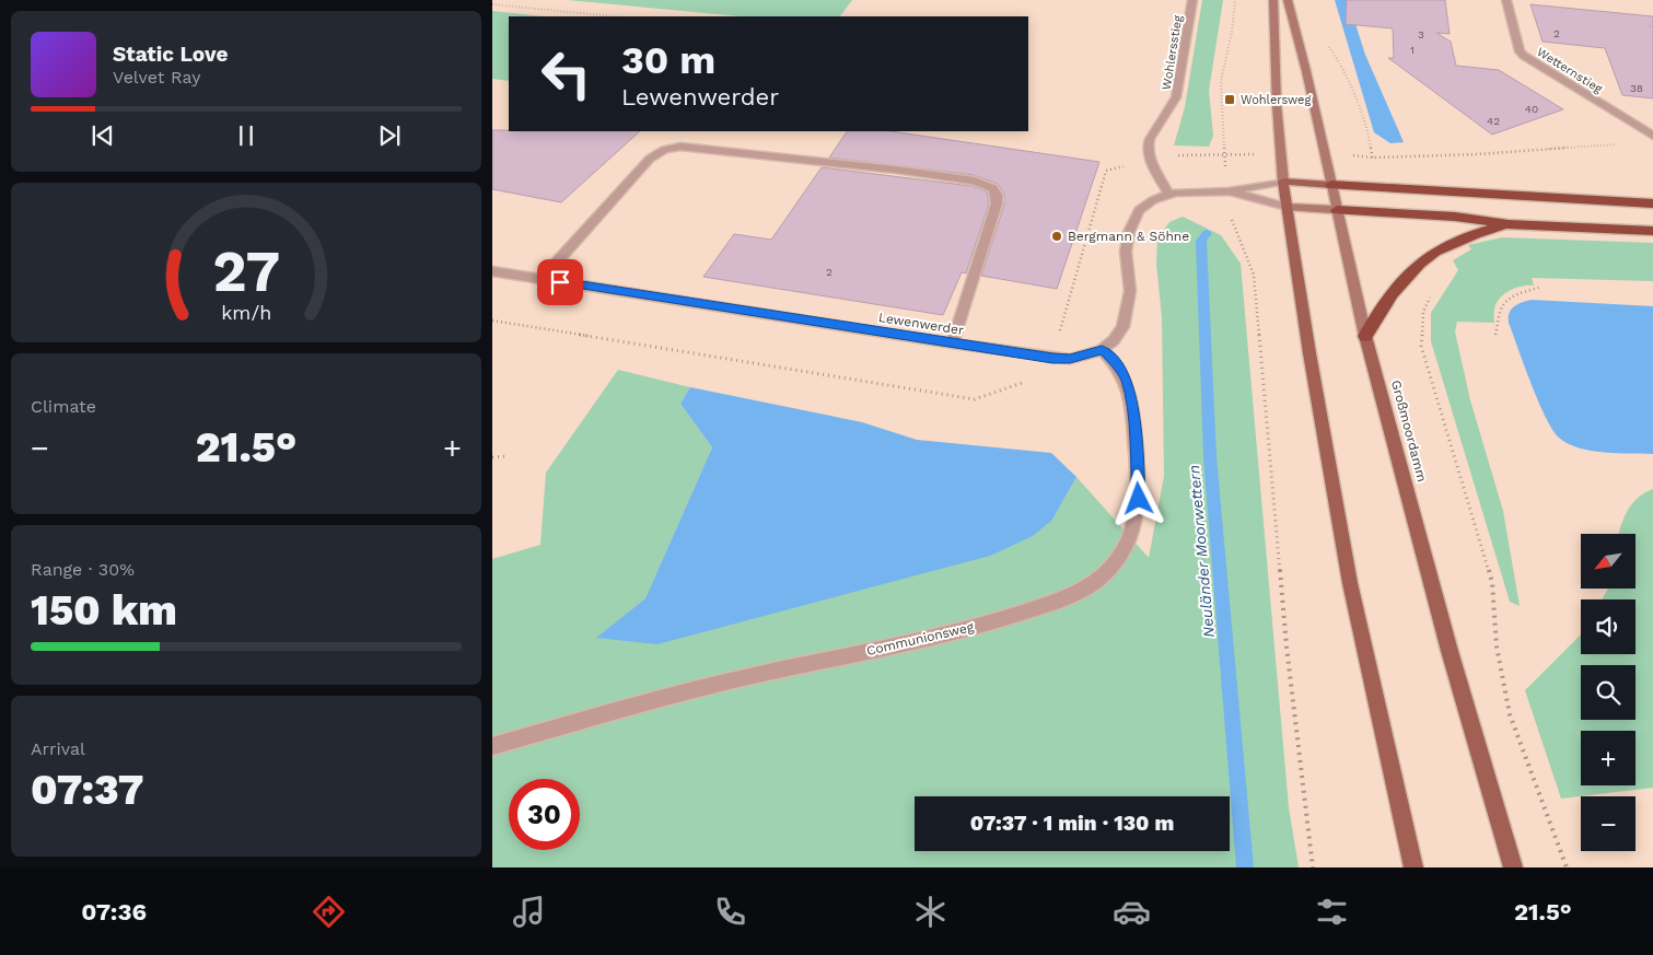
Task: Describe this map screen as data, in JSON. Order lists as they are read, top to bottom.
{
  "streets": {
    "main road": ["Großmoordamm"],
    "street": [
      "Wohlersstieg",
      "Wetternstieg",
      "Lewenwerder",
      "Communionsweg"
    ]
  },
  "crossings": [
    ["Lewenwerder", "Communionsweg"]
  ],
  "water": ["Neuländer Moorwettern"],
  "places": {
    "transit": ["Wohlersweg"],
    "other": ["Bergmann & Söhne"]
  },
  "house_numbers": [
    "2",
    "3",
    "1",
    "38",
    "40",
    "42",
    "2"
  ],
  "north": "bottom left",
  "page": {
    "turn": ["30 m", "Lewenwerder"],
    "song": ["Static Love", "Velvet Ray"],
    "tile": [
      "Climate",
      ["Range · 30%", "150 km"],
      ["Arrival", "07:37"]
    ],
    "heat": ["−", "21.5°", "+"],
    "map_buttons": ["+", "−"],
    "limit": "30",
    "trip": "07:37 · 1 min · 130 m",
    "tabs": ["07:36", "21.5°"],
    "gauge": ["27", "km/h"]
  }
}
